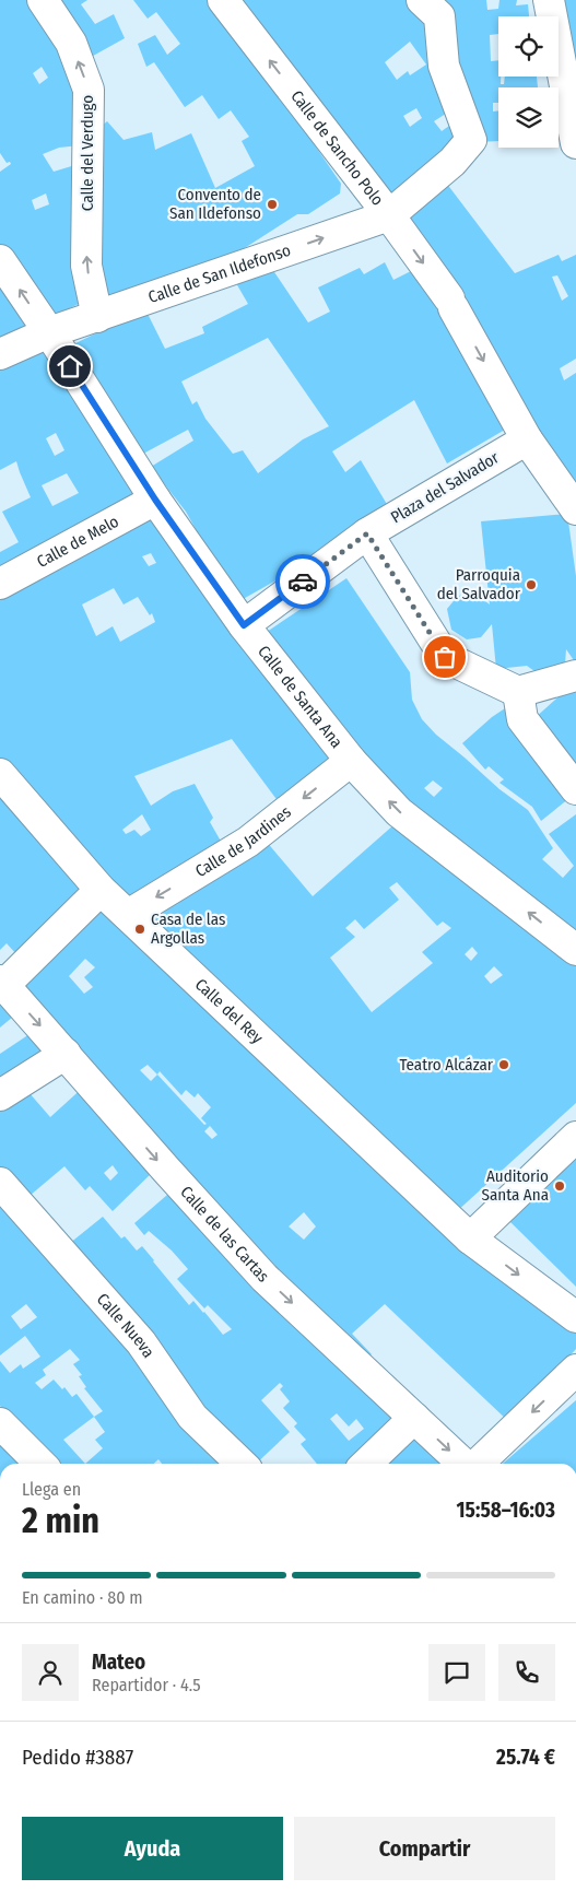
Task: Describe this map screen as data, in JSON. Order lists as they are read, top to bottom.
{
  "streets": {
    "street": [
      "Calle de Sancho Polo",
      "Calle del Verdugo",
      "Calle de San Ildefonso",
      "Plaza del Salvador",
      "Calle de Melo",
      "Calle de Santa Ana",
      "Calle de Jardines",
      "Calle del Rey",
      "Calle de las Cartas",
      "Calle Nueva"
    ]
  },
  "crossings": [
    ["Calle de Sancho Polo", "Calle de San Ildefonso"],
    ["Calle de Sancho Polo", "Plaza del Salvador"],
    ["Calle del Verdugo", "Calle de San Ildefonso"],
    ["Calle de San Ildefonso", "Calle de Santa Ana"],
    ["Plaza del Salvador", "Calle de Santa Ana"],
    ["Calle de Melo", "Calle de Santa Ana"],
    ["Calle de Santa Ana", "Calle de Jardines"],
    ["Calle de Jardines", "Calle del Rey"]
  ],
  "one_way": [
    "Calle del Verdugo",
    "Calle de San Ildefonso",
    "Calle de Jardines",
    "Calle de las Cartas"
  ],
  "places": [
    "Convento de San Ildefonso",
    "Parroquia del Salvador",
    "Casa de las Argollas",
    "Teatro Alcázar",
    "Auditorio Santa Ana"
  ],
  "page": {
    "heading": ["2 min", "Llega en", "15:58–16:03"],
    "panel": [
      "Mateo",
      "Repartidor · 4.5",
      "Pedido #3887",
      "25.74 €"
    ],
    "bar": "En camino · 80 m",
    "buttons": ["Ayuda", "Compartir"]
  }
}
